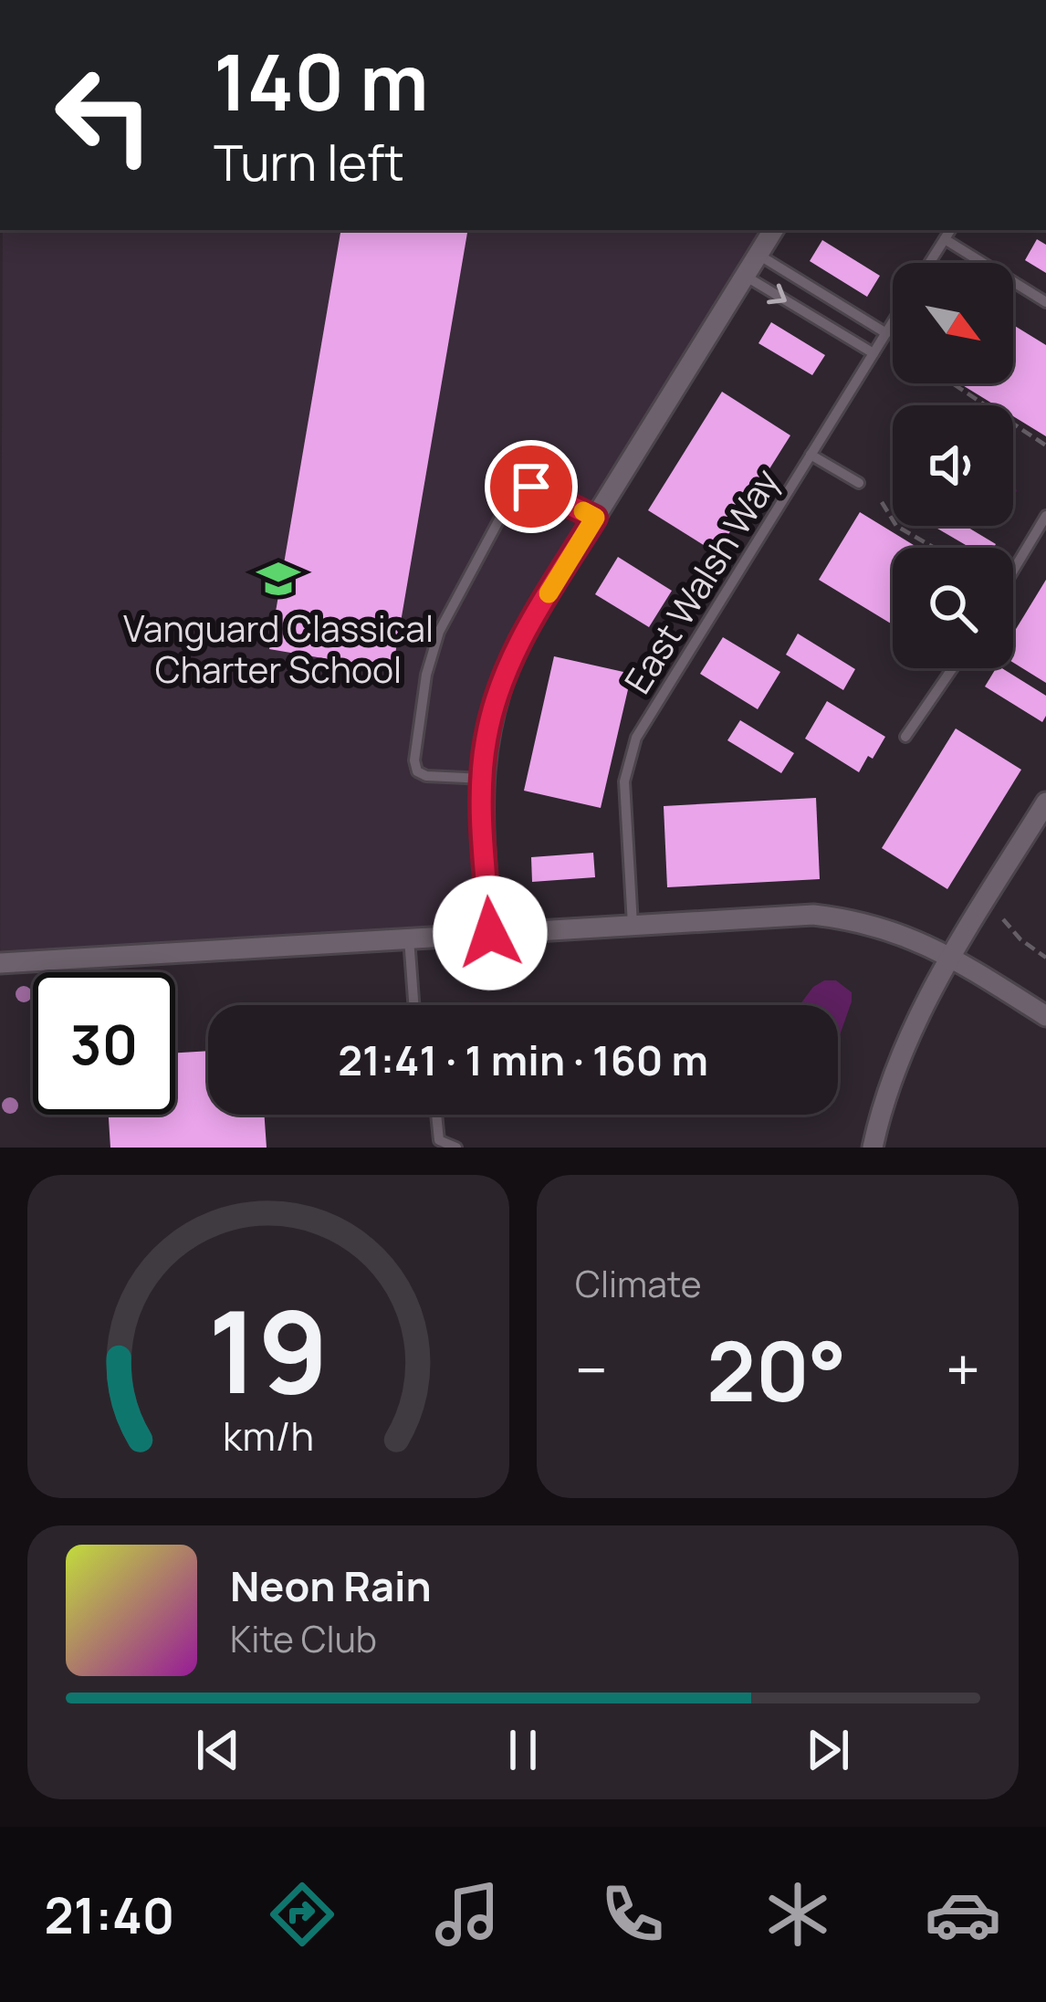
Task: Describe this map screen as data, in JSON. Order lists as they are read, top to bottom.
{
  "streets": {
    "lane": ["East Walsh Way"]
  },
  "places": {
    "school or university": ["Vanguard Classical Charter School"]
  },
  "north": "bottom right",
  "page": {
    "turn": ["140 m", "Turn left"],
    "limit": "30",
    "trip": "21:41 · 1 min · 160 m",
    "tile": "Climate",
    "heat": ["−", "20°", "+"],
    "song": ["Neon Rain", "Kite Club"],
    "tabs": "21:40",
    "gauge": ["19", "km/h"]
  }
}
